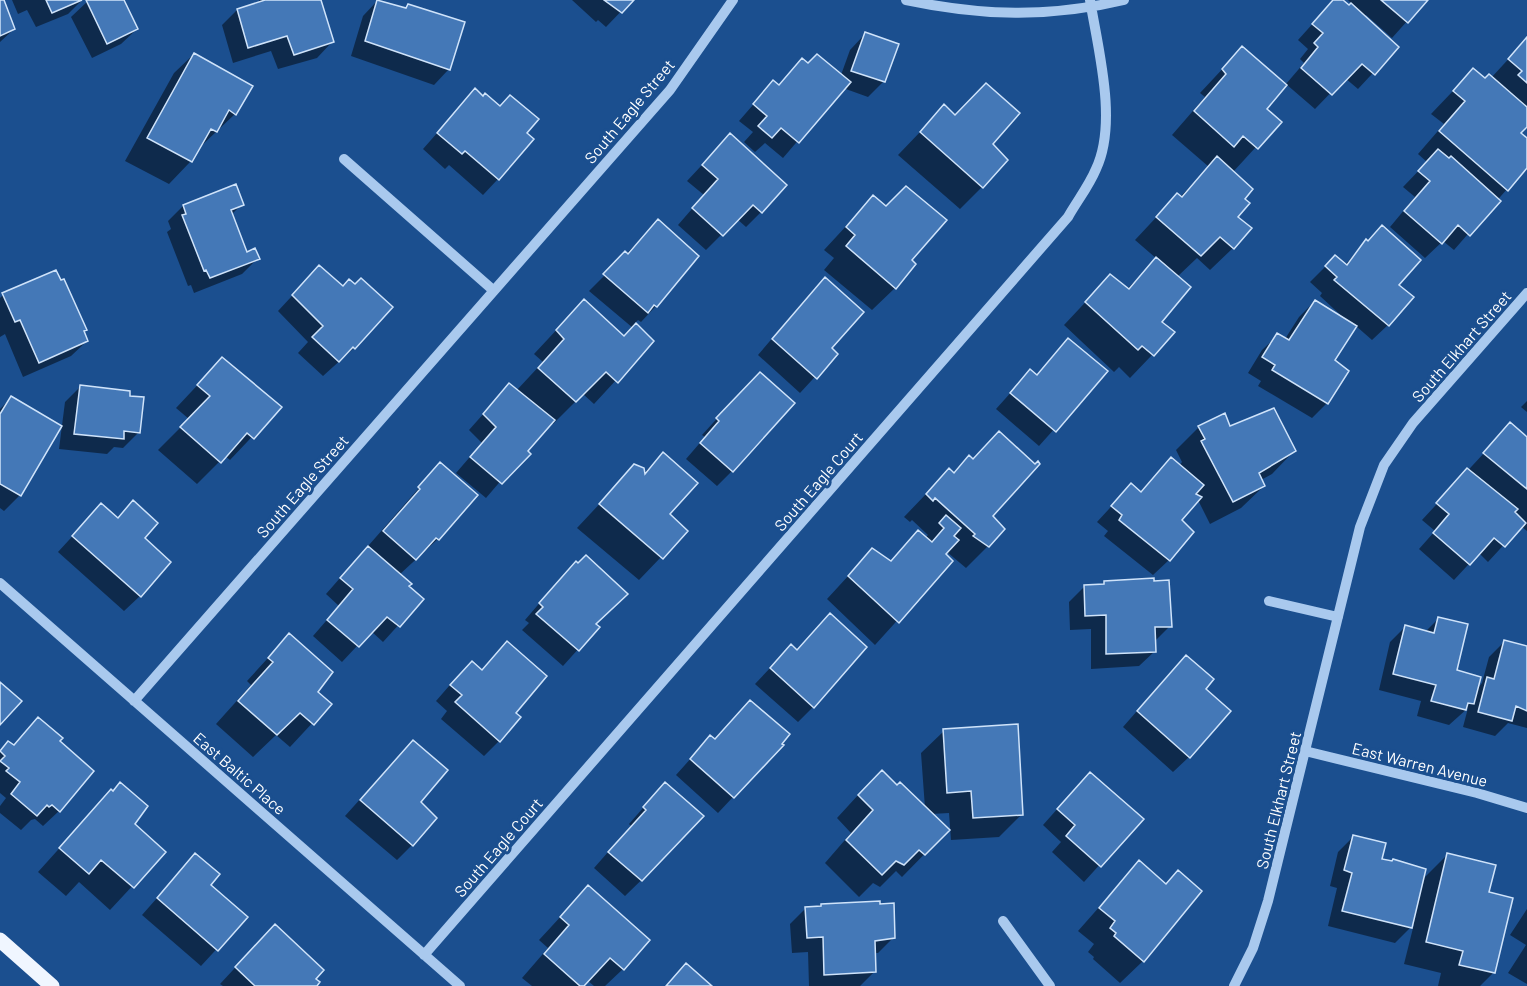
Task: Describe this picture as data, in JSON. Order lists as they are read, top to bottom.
{
  "streets": {
    "street": [
      "South Eagle Street",
      "South Elkhart Street",
      "South Eagle Court",
      "East Warren Avenue",
      "East Baltic Place"
    ]
  },
  "crossings": [
    ["South Eagle Street", "East Baltic Place"],
    ["South Elkhart Street", "East Warren Avenue"],
    ["South Eagle Court", "East Baltic Place"]
  ]
}
